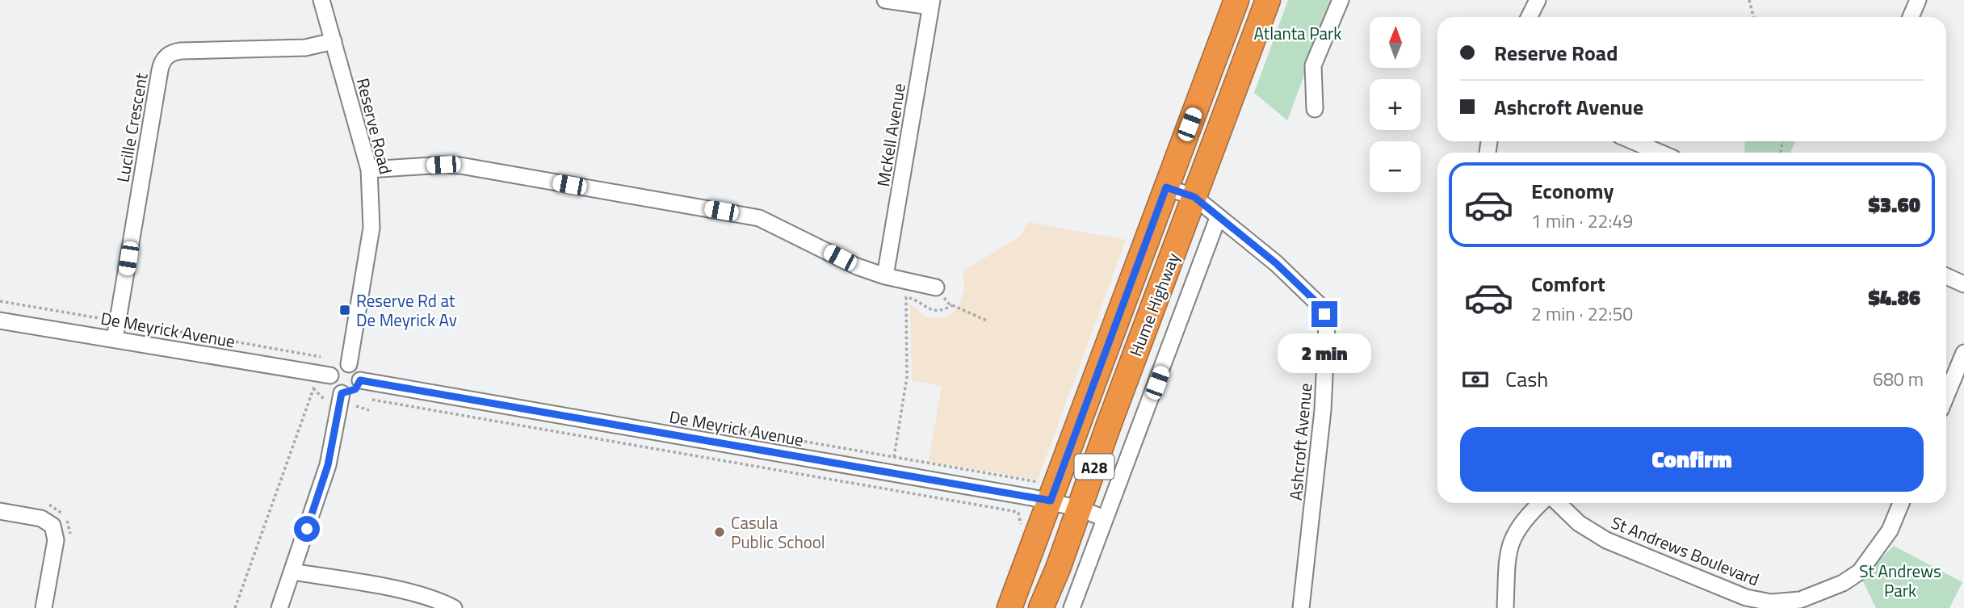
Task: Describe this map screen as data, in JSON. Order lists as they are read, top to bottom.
{
  "streets": {
    "highway": ["Hume Highway", "A28"],
    "street": [
      "Reserve Road",
      "Lucille Crescent",
      "McKell Avenue",
      "De Meyrick Avenue",
      "Ashcroft Avenue",
      "St Andrews Boulevard"
    ]
  },
  "crossings": [
    ["Reserve Road", "Lucille Crescent"],
    ["Reserve Road", "De Meyrick Avenue"],
    ["Lucille Crescent", "De Meyrick Avenue"],
    ["Hume Highway", "De Meyrick Avenue"],
    ["Hume Highway", "Ashcroft Avenue"]
  ],
  "parks": ["Atlanta Park", "St Andrews Park"],
  "places": {
    "transit": ["Reserve Rd at De Meyrick Av"],
    "other": ["Casula Public School"]
  },
  "north": "top",
  "page": {
    "map_buttons": ["+", "−"],
    "banner": ["Reserve Road", "Ashcroft Avenue"],
    "list": [
      {
        "name": "Economy",
        "note": "1 min · 22:49",
        "value": "$3.60"
      },
      {
        "name": "Comfort",
        "note": "2 min · 22:50",
        "value": "$4.86"
      }
    ],
    "bubble": "2 min",
    "pay": ["Cash", "680 m"],
    "buttons": "Confirm"
  }
}
